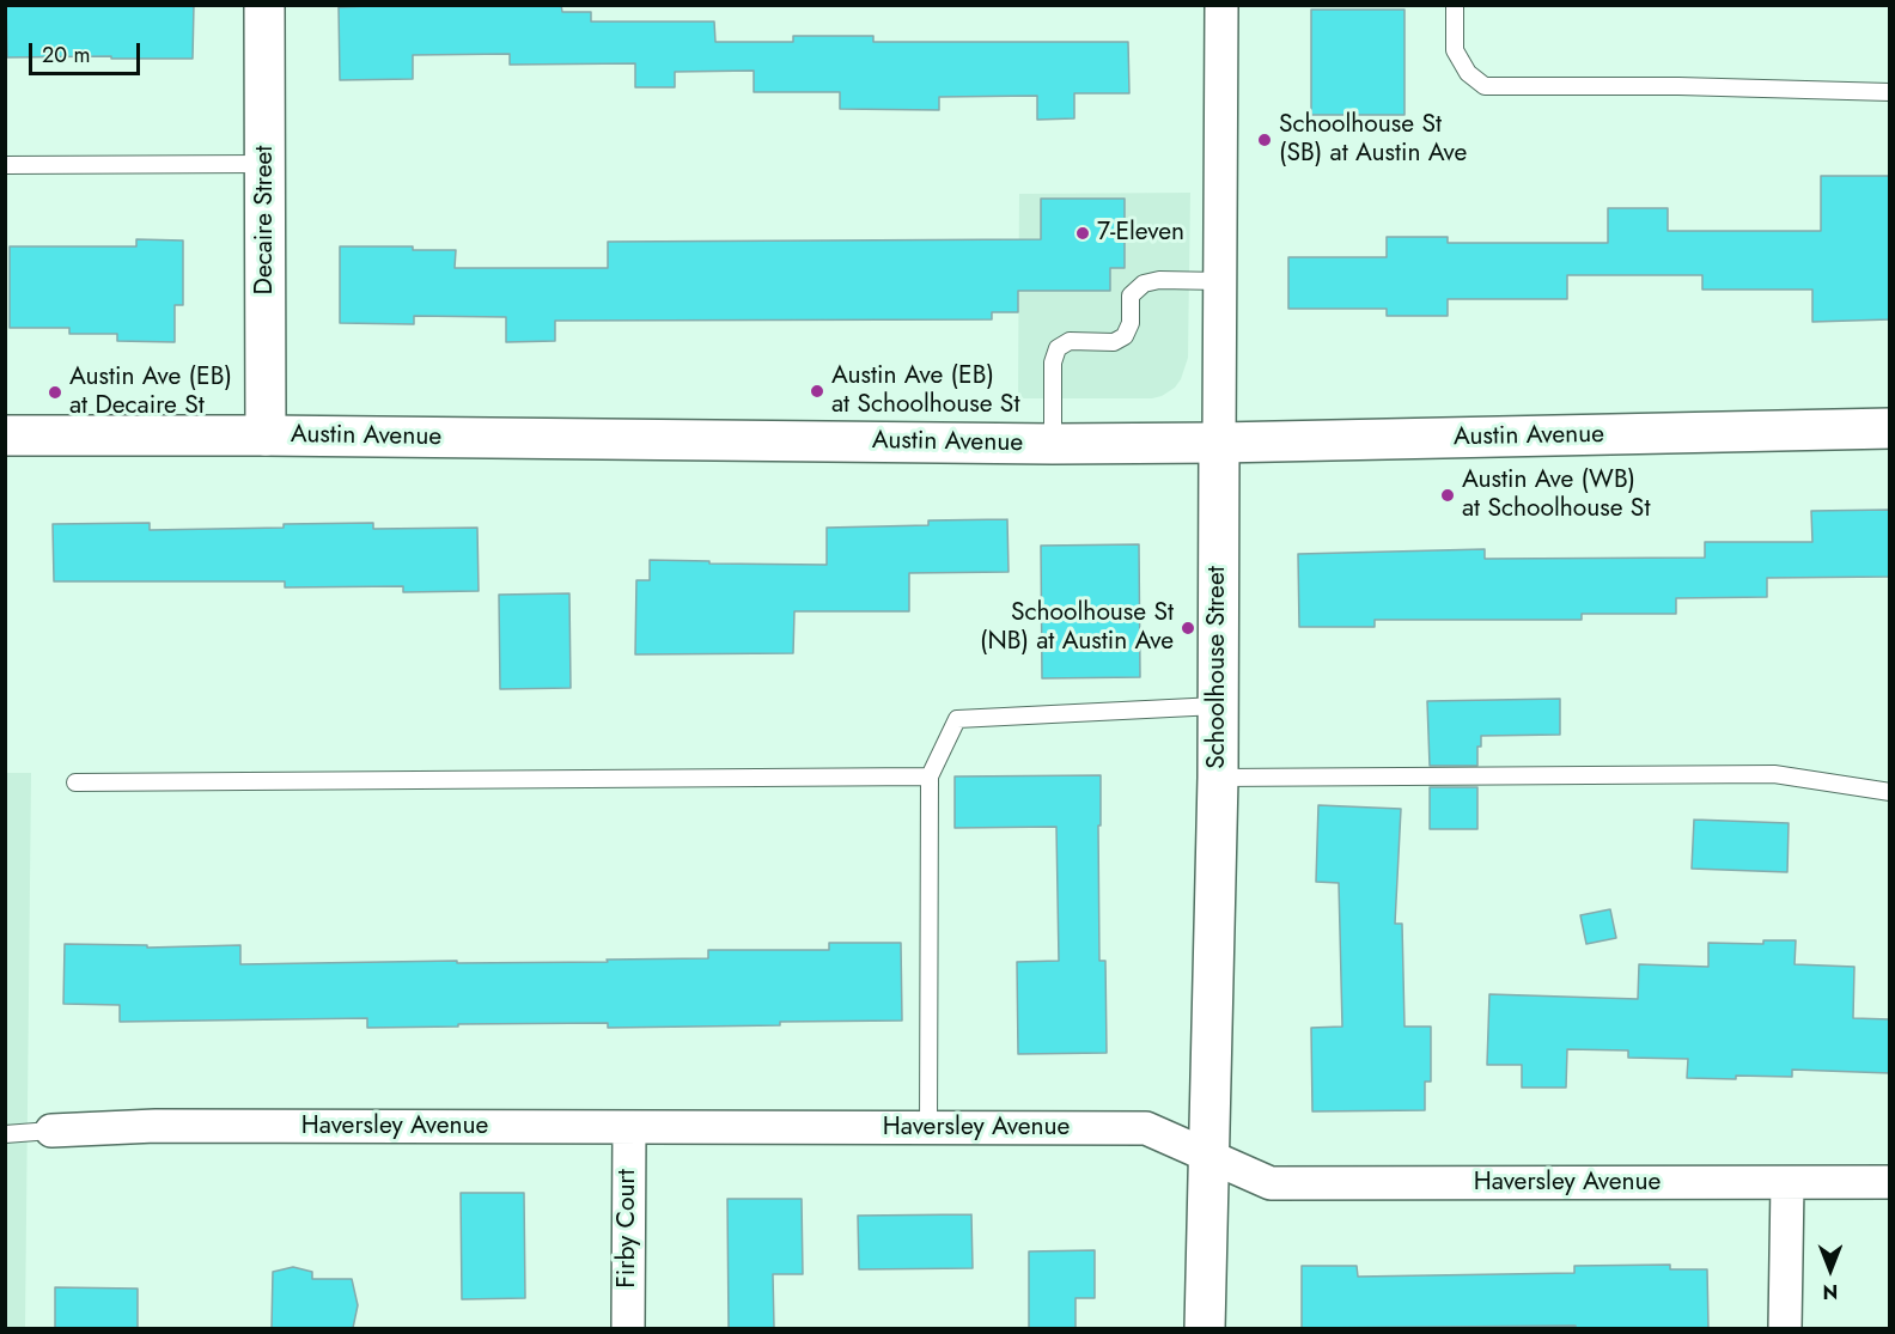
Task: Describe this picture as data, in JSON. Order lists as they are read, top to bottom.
{
  "streets": {
    "main road": ["Decaire Street", "Austin Avenue", "Schoolhouse Street"],
    "street": ["Haversley Avenue", "Firby Court"]
  },
  "crossings": [
    ["Decaire Street", "Austin Avenue"],
    ["Austin Avenue", "Schoolhouse Street"],
    ["Schoolhouse Street", "Haversley Avenue"],
    ["Haversley Avenue", "Firby Court"]
  ],
  "places": [
    "Schoolhouse St (SB) at Austin Ave",
    "7-Eleven",
    "Austin Ave (EB) at Schoolhouse St",
    "Austin Ave (EB) at Decaire St",
    "Austin Ave (WB) at Schoolhouse St",
    "Schoolhouse St (NB) at Austin Ave"
  ],
  "scale_bar": "20 m",
  "north": "bottom"
}
